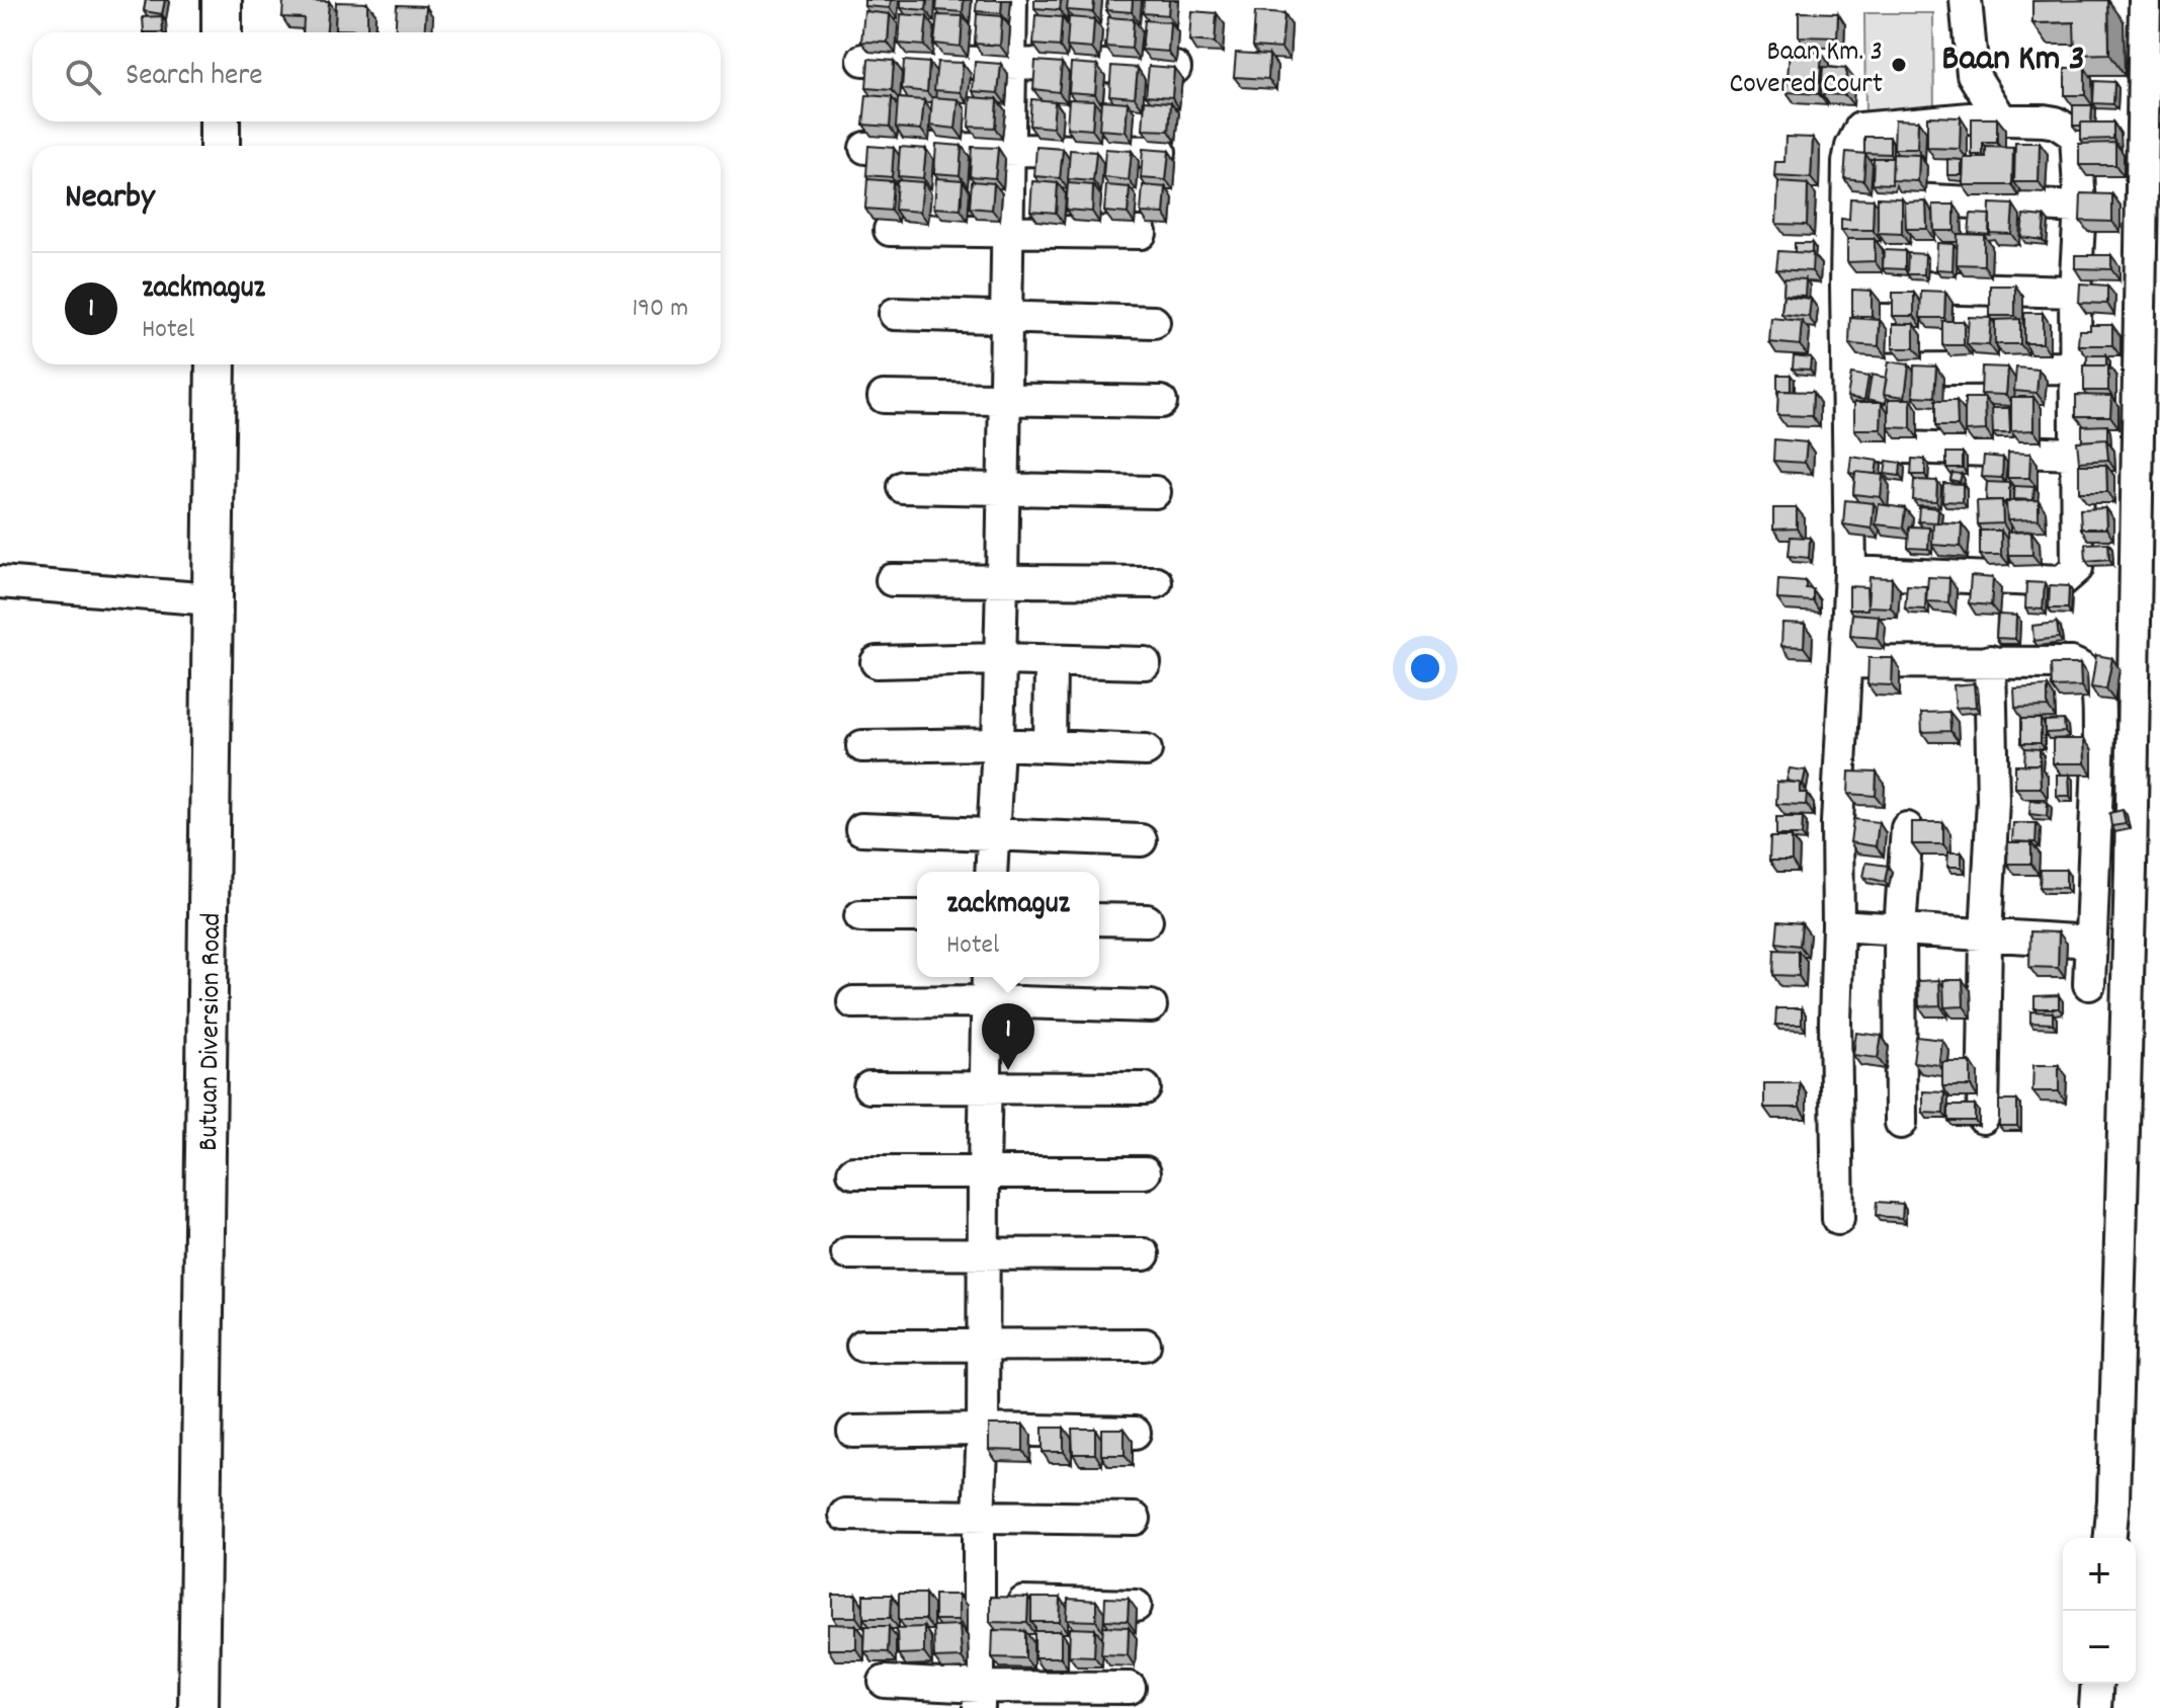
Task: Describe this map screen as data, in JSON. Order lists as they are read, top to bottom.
{
  "streets": {
    "main road": ["Butuan Diversion Road"]
  },
  "districts": ["Baan Km 3"],
  "places": ["Baan Km. 3 Covered Court"],
  "page": {
    "search": "Search here",
    "heading": "Nearby",
    "list": [
      {
        "mark": "1",
        "name": "zackmaguz",
        "note": "Hotel",
        "value": "190 m"
      }
    ],
    "popup": ["zackmaguz", "Hotel"],
    "pins": "1",
    "map_buttons": ["+", "−"]
  }
}
